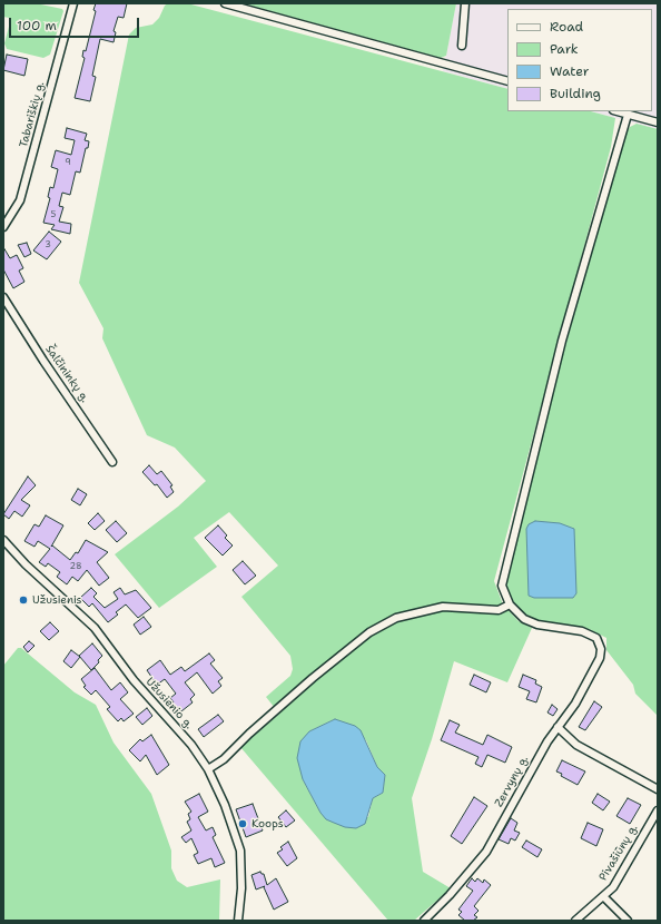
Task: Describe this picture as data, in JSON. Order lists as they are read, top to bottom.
{
  "streets": {
    "street": [
      "Tabariškių g.",
      "Šalčininkų g.",
      "Užusienio g.",
      "Zervynų g.",
      "Pivašiūnų g."
    ]
  },
  "places": ["Užusienis", "Koops"],
  "house_numbers": [
    "9",
    "5",
    "3",
    "28"
  ],
  "legend": [
    "Road",
    "Park",
    "Water",
    "Building"
  ],
  "scale_bar": "100 m"
}
